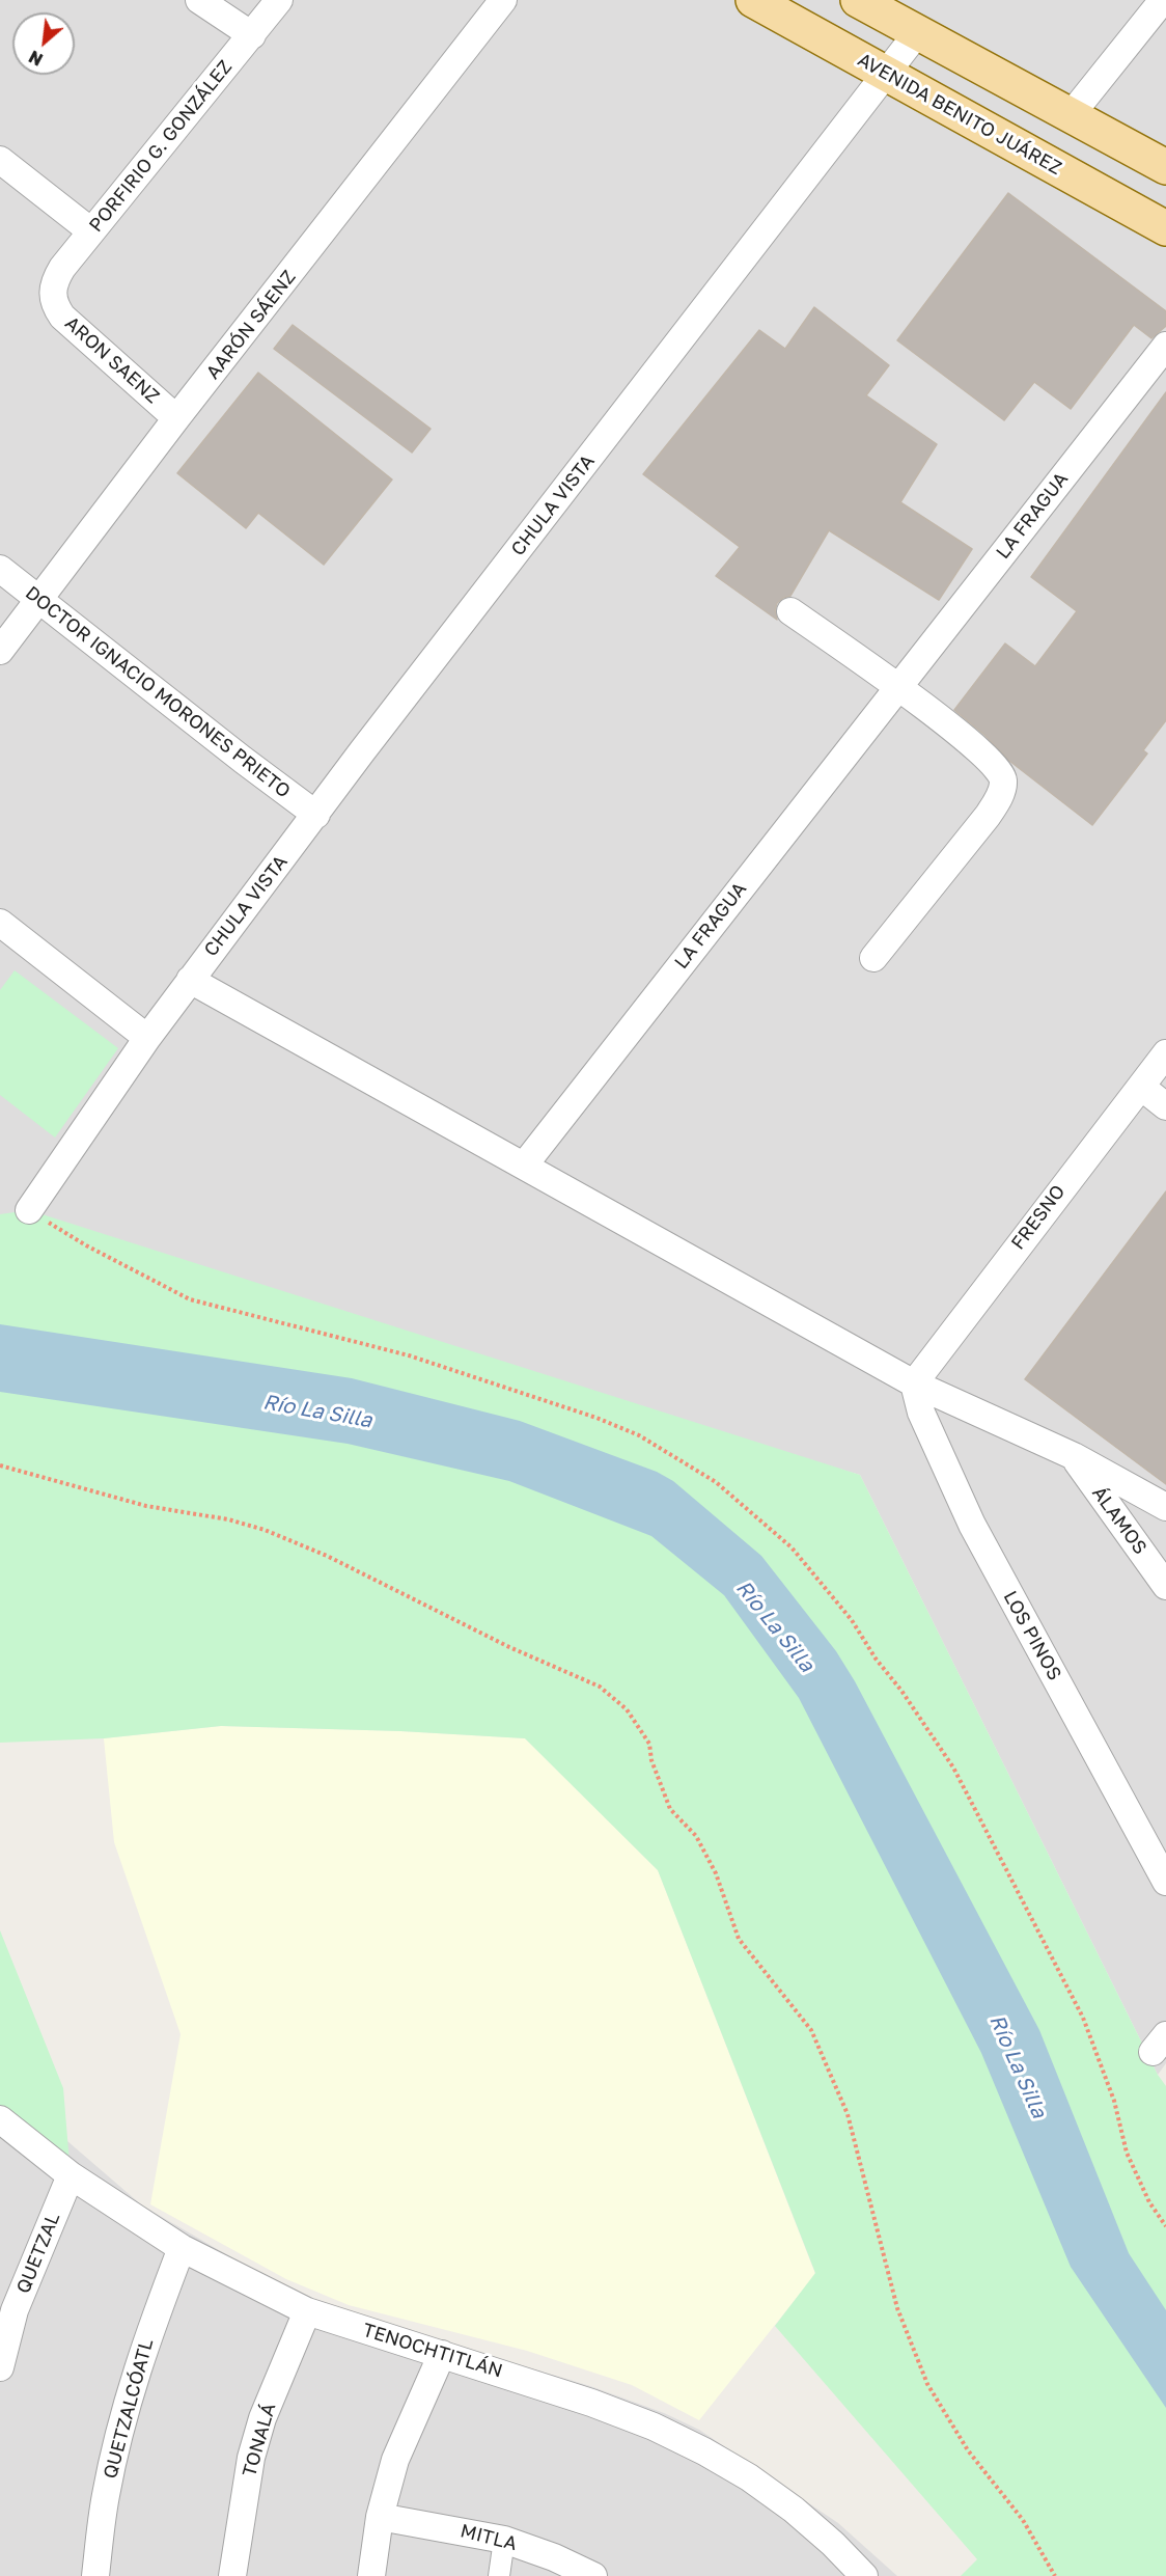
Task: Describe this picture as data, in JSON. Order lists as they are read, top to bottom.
{
  "streets": {
    "main road": ["AVENIDA BENITO JUÁREZ"],
    "street": [
      "PORFIRIO G. GONZÁLEZ",
      "AARÓN SÁENZ",
      "ARON SAENZ",
      "CHULA VISTA",
      "LA FRAGUA",
      "DOCTOR IGNACIO MORONES PRIETO",
      "FRESNO",
      "ÁLAMOS",
      "LOS PINOS",
      "QUETZAL",
      "TENOCHTITLÁN",
      "QUETZALCÓATL",
      "TONALÁ",
      "MITLA"
    ]
  },
  "crossings": [
    ["AVENIDA BENITO JUÁREZ", "CHULA VISTA"],
    ["PORFIRIO G. GONZÁLEZ", "ARON SAENZ"],
    ["AARÓN SÁENZ", "ARON SAENZ"],
    ["AARÓN SÁENZ", "DOCTOR IGNACIO MORONES PRIETO"],
    ["CHULA VISTA", "DOCTOR IGNACIO MORONES PRIETO"],
    ["FRESNO", "LOS PINOS"],
    ["QUETZAL", "TENOCHTITLÁN"],
    ["TENOCHTITLÁN", "QUETZALCÓATL"],
    ["TENOCHTITLÁN", "TONALÁ"]
  ],
  "water": ["Río La Silla"],
  "north": "bottom left"
}
